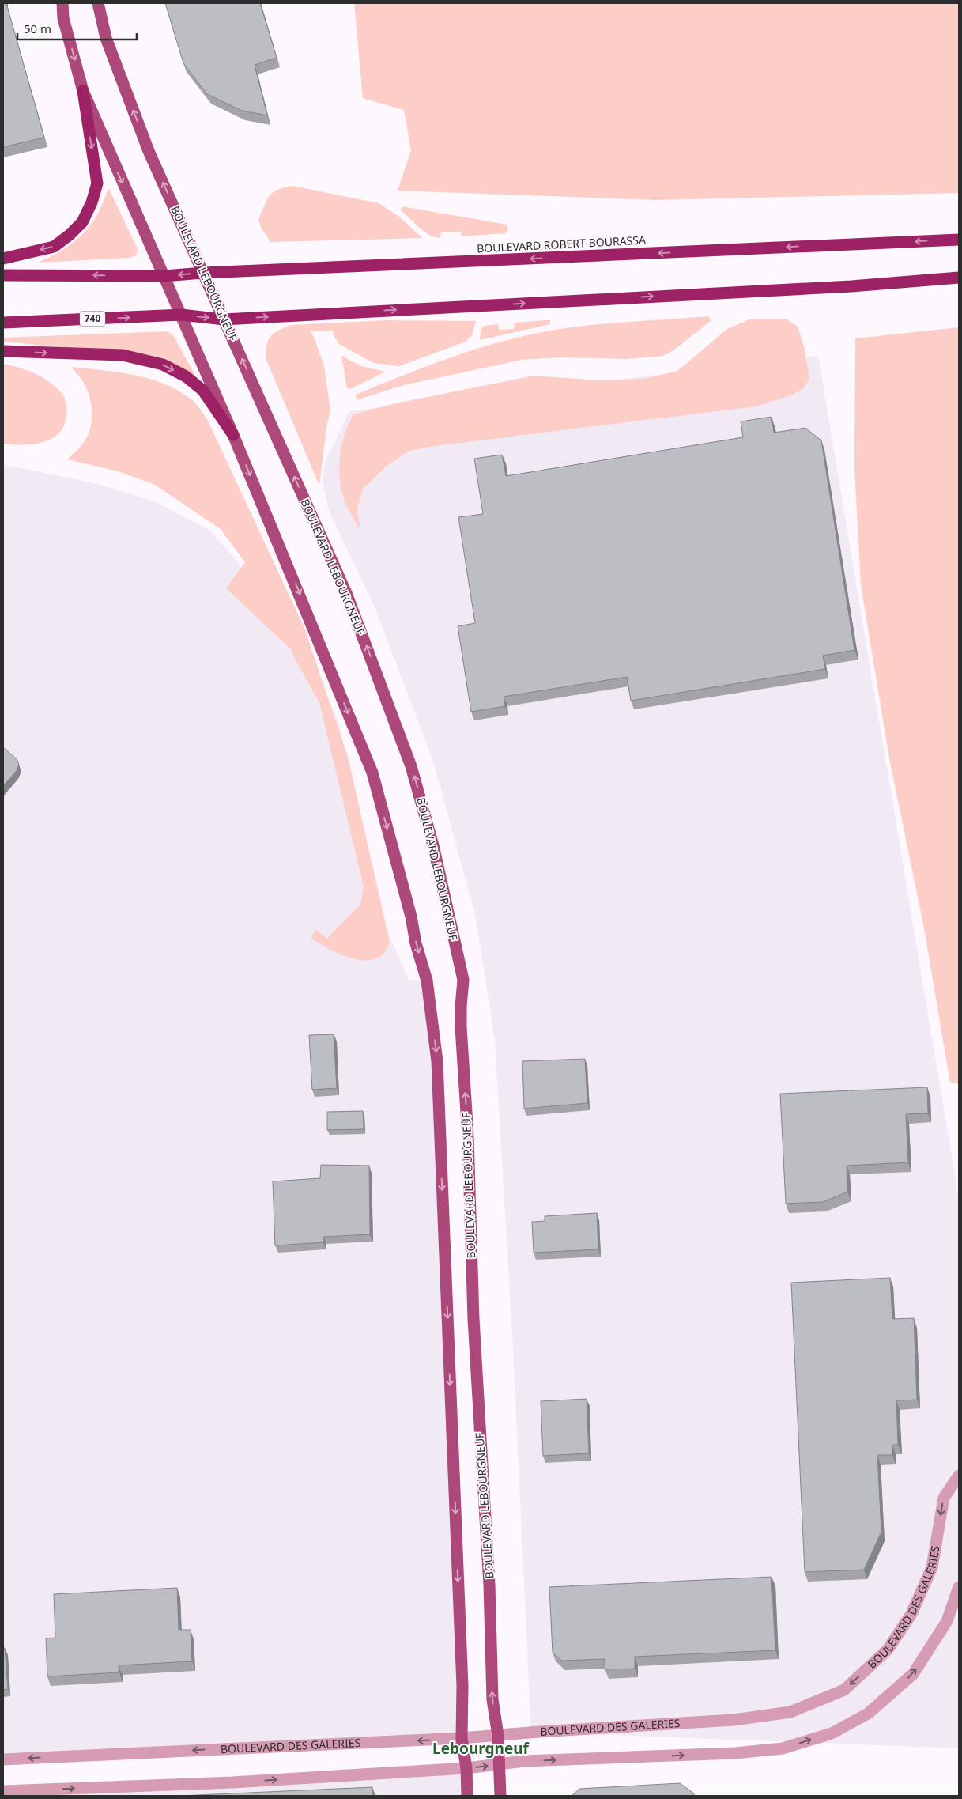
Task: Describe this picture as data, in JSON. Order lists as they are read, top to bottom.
{
  "streets": {
    "highway": ["BOULEVARD ROBERT-BOURASSA", "740"],
    "main road": ["BOULEVARD LEBOURGNEUF"],
    "street": ["BOULEVARD DES GALERIES"]
  },
  "crossings": [
    ["BOULEVARD ROBERT-BOURASSA", "BOULEVARD LEBOURGNEUF"],
    ["BOULEVARD LEBOURGNEUF", "BOULEVARD DES GALERIES"]
  ],
  "districts": ["Lebourgneuf"],
  "scale_bar": "50 m"
}
